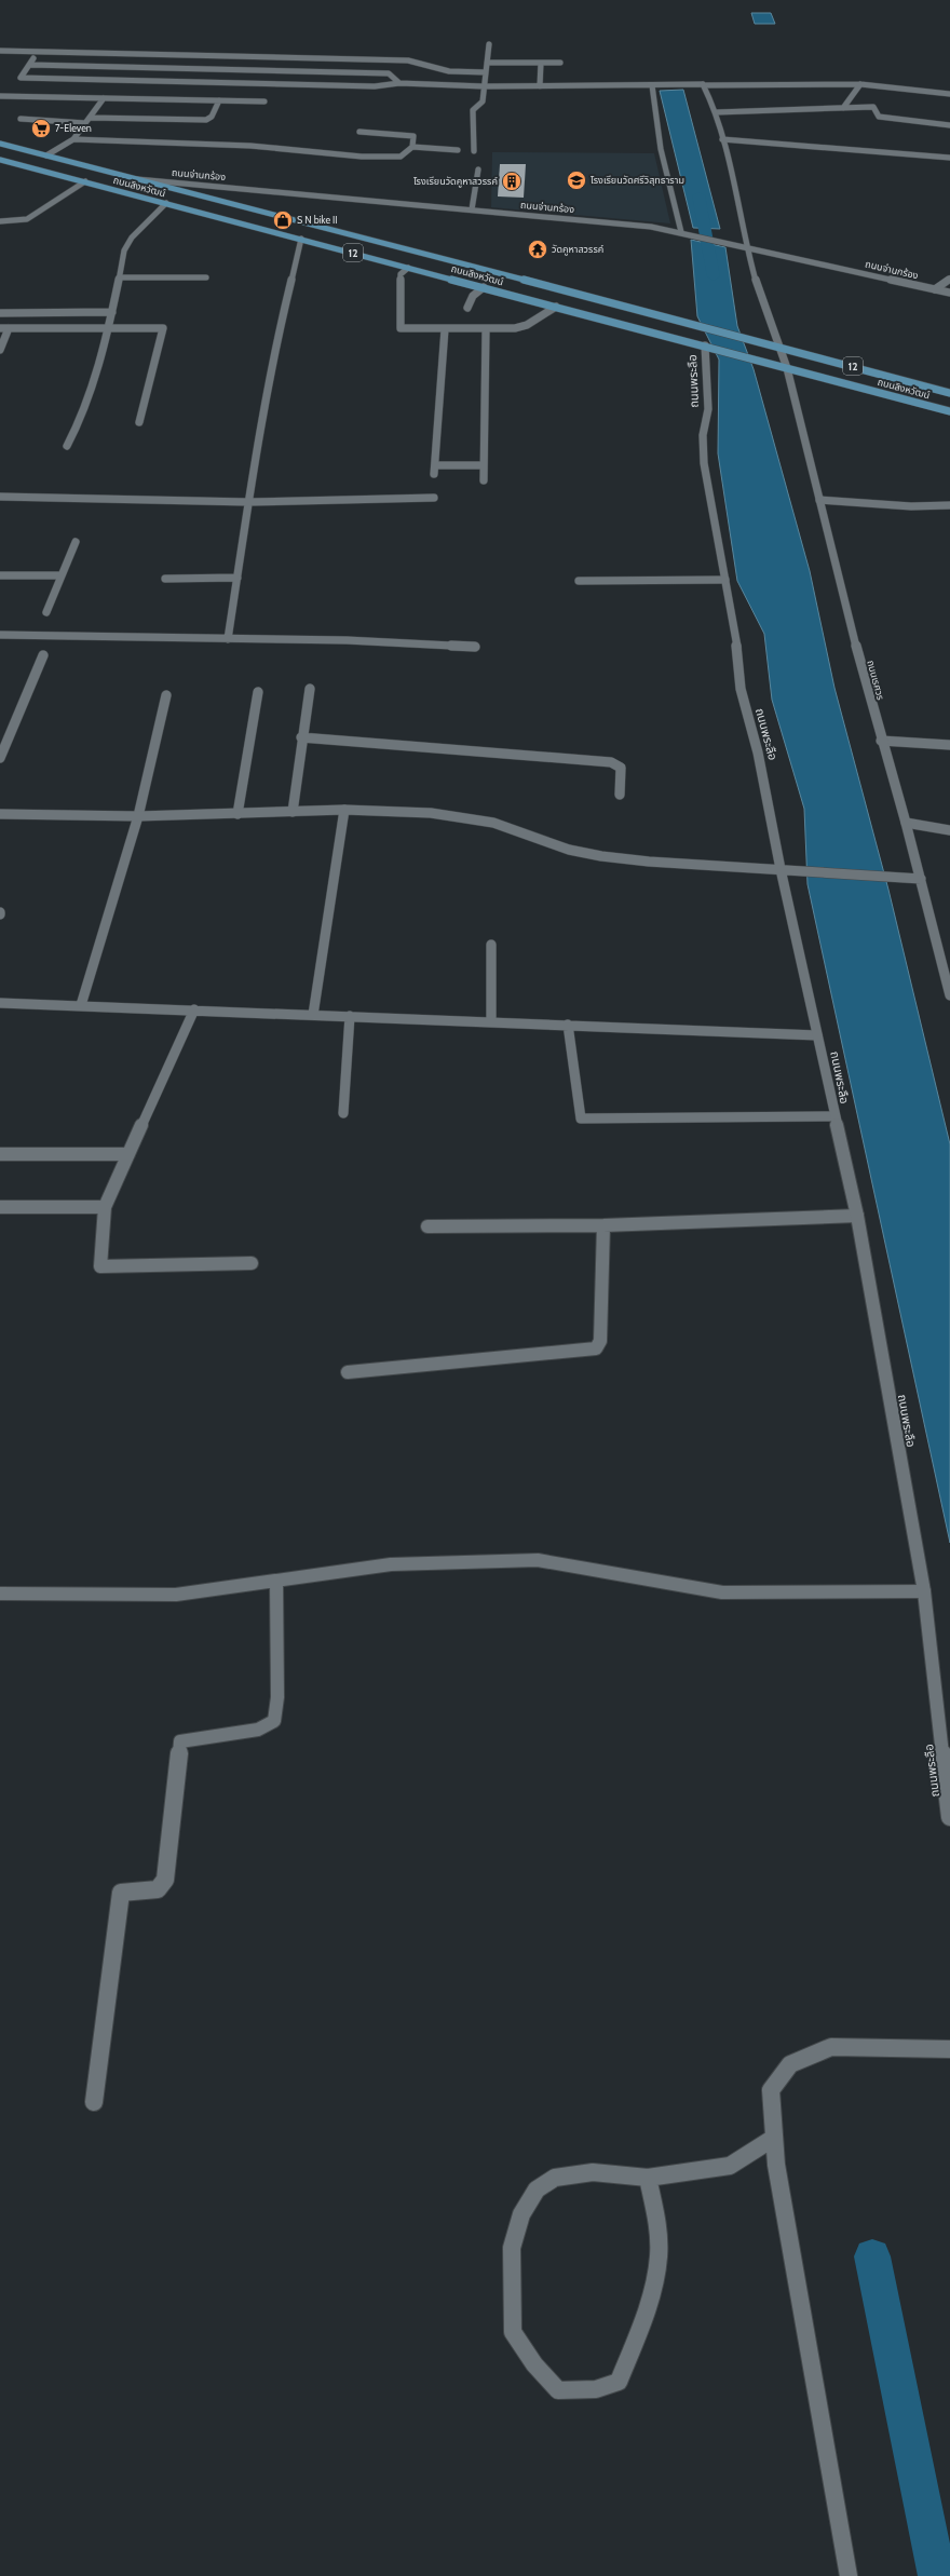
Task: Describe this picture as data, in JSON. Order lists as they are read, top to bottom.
{
  "streets": {
    "main road": ["ถนนสิงหวัฒน์", "12"],
    "street": ["ถนนจ่านกร้อง", "ถนนพระลือ", "ถนนเรศวร"]
  },
  "crossings": [
    ["ถนนจ่านกร้อง", "ถนนสิงหวัฒน์"],
    ["ถนนจ่านกร้อง", "ถนนเรศวร"],
    ["ถนนสิงหวัฒน์", "ถนนพระลือ"],
    ["ถนนสิงหวัฒน์", "ถนนเรศวร"]
  ],
  "places": {
    "supermarket": ["7-Eleven"],
    "school or university": ["โรงเรียนวัดศรีวิสุทธาราม"],
    "building": ["โรงเรียนวัดคูหาสวรรค์"],
    "shop": ["S N bike II"],
    "temple": ["วัดคูหาสวรรค์"]
  }
}
